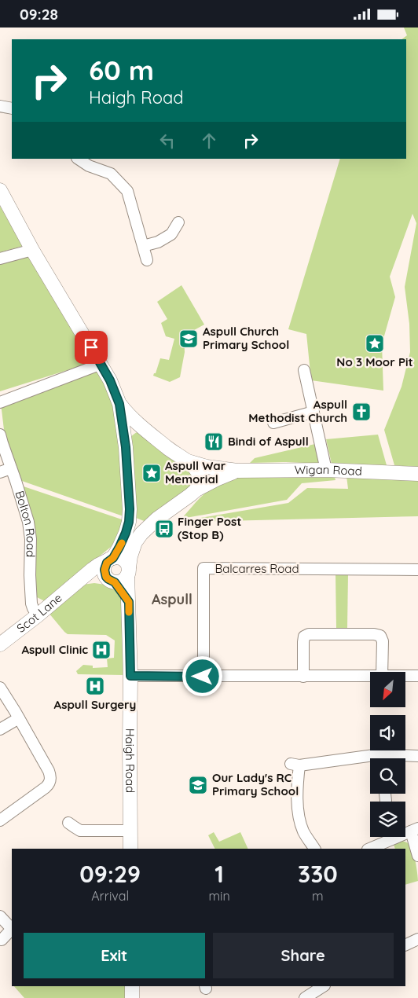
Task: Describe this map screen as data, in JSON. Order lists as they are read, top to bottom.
{
  "streets": {
    "main road": ["Wigan Road", "Scot Lane", "Haigh Road"],
    "street": ["Bolton Road", "Balcarres Road"]
  },
  "crossings": [
    ["Wigan Road", "Scot Lane"],
    ["Wigan Road", "Haigh Road"],
    ["Bolton Road", "Scot Lane"],
    ["Scot Lane", "Haigh Road"]
  ],
  "districts": ["Aspull"],
  "places": {
    "school or university": ["Aspull Church Primary School", "Our Lady's RC Primary School"],
    "place": ["No 3 Moor Pit", "Aspull War Memorial"],
    "church": ["Aspull Methodist Church"],
    "restaurant": ["Bindi of Aspull"],
    "bus stop": ["Finger Post (Stop B)"],
    "hospital": ["Aspull Clinic", "Aspull Surgery"]
  },
  "north": "bottom left",
  "page": {
    "status": "09:28",
    "turn": ["60 m", "Haigh Road"],
    "eta": [
      "09:29",
      "Arrival",
      "1",
      "min",
      "330",
      "m"
    ],
    "buttons": ["Exit", "Share"]
  }
}
